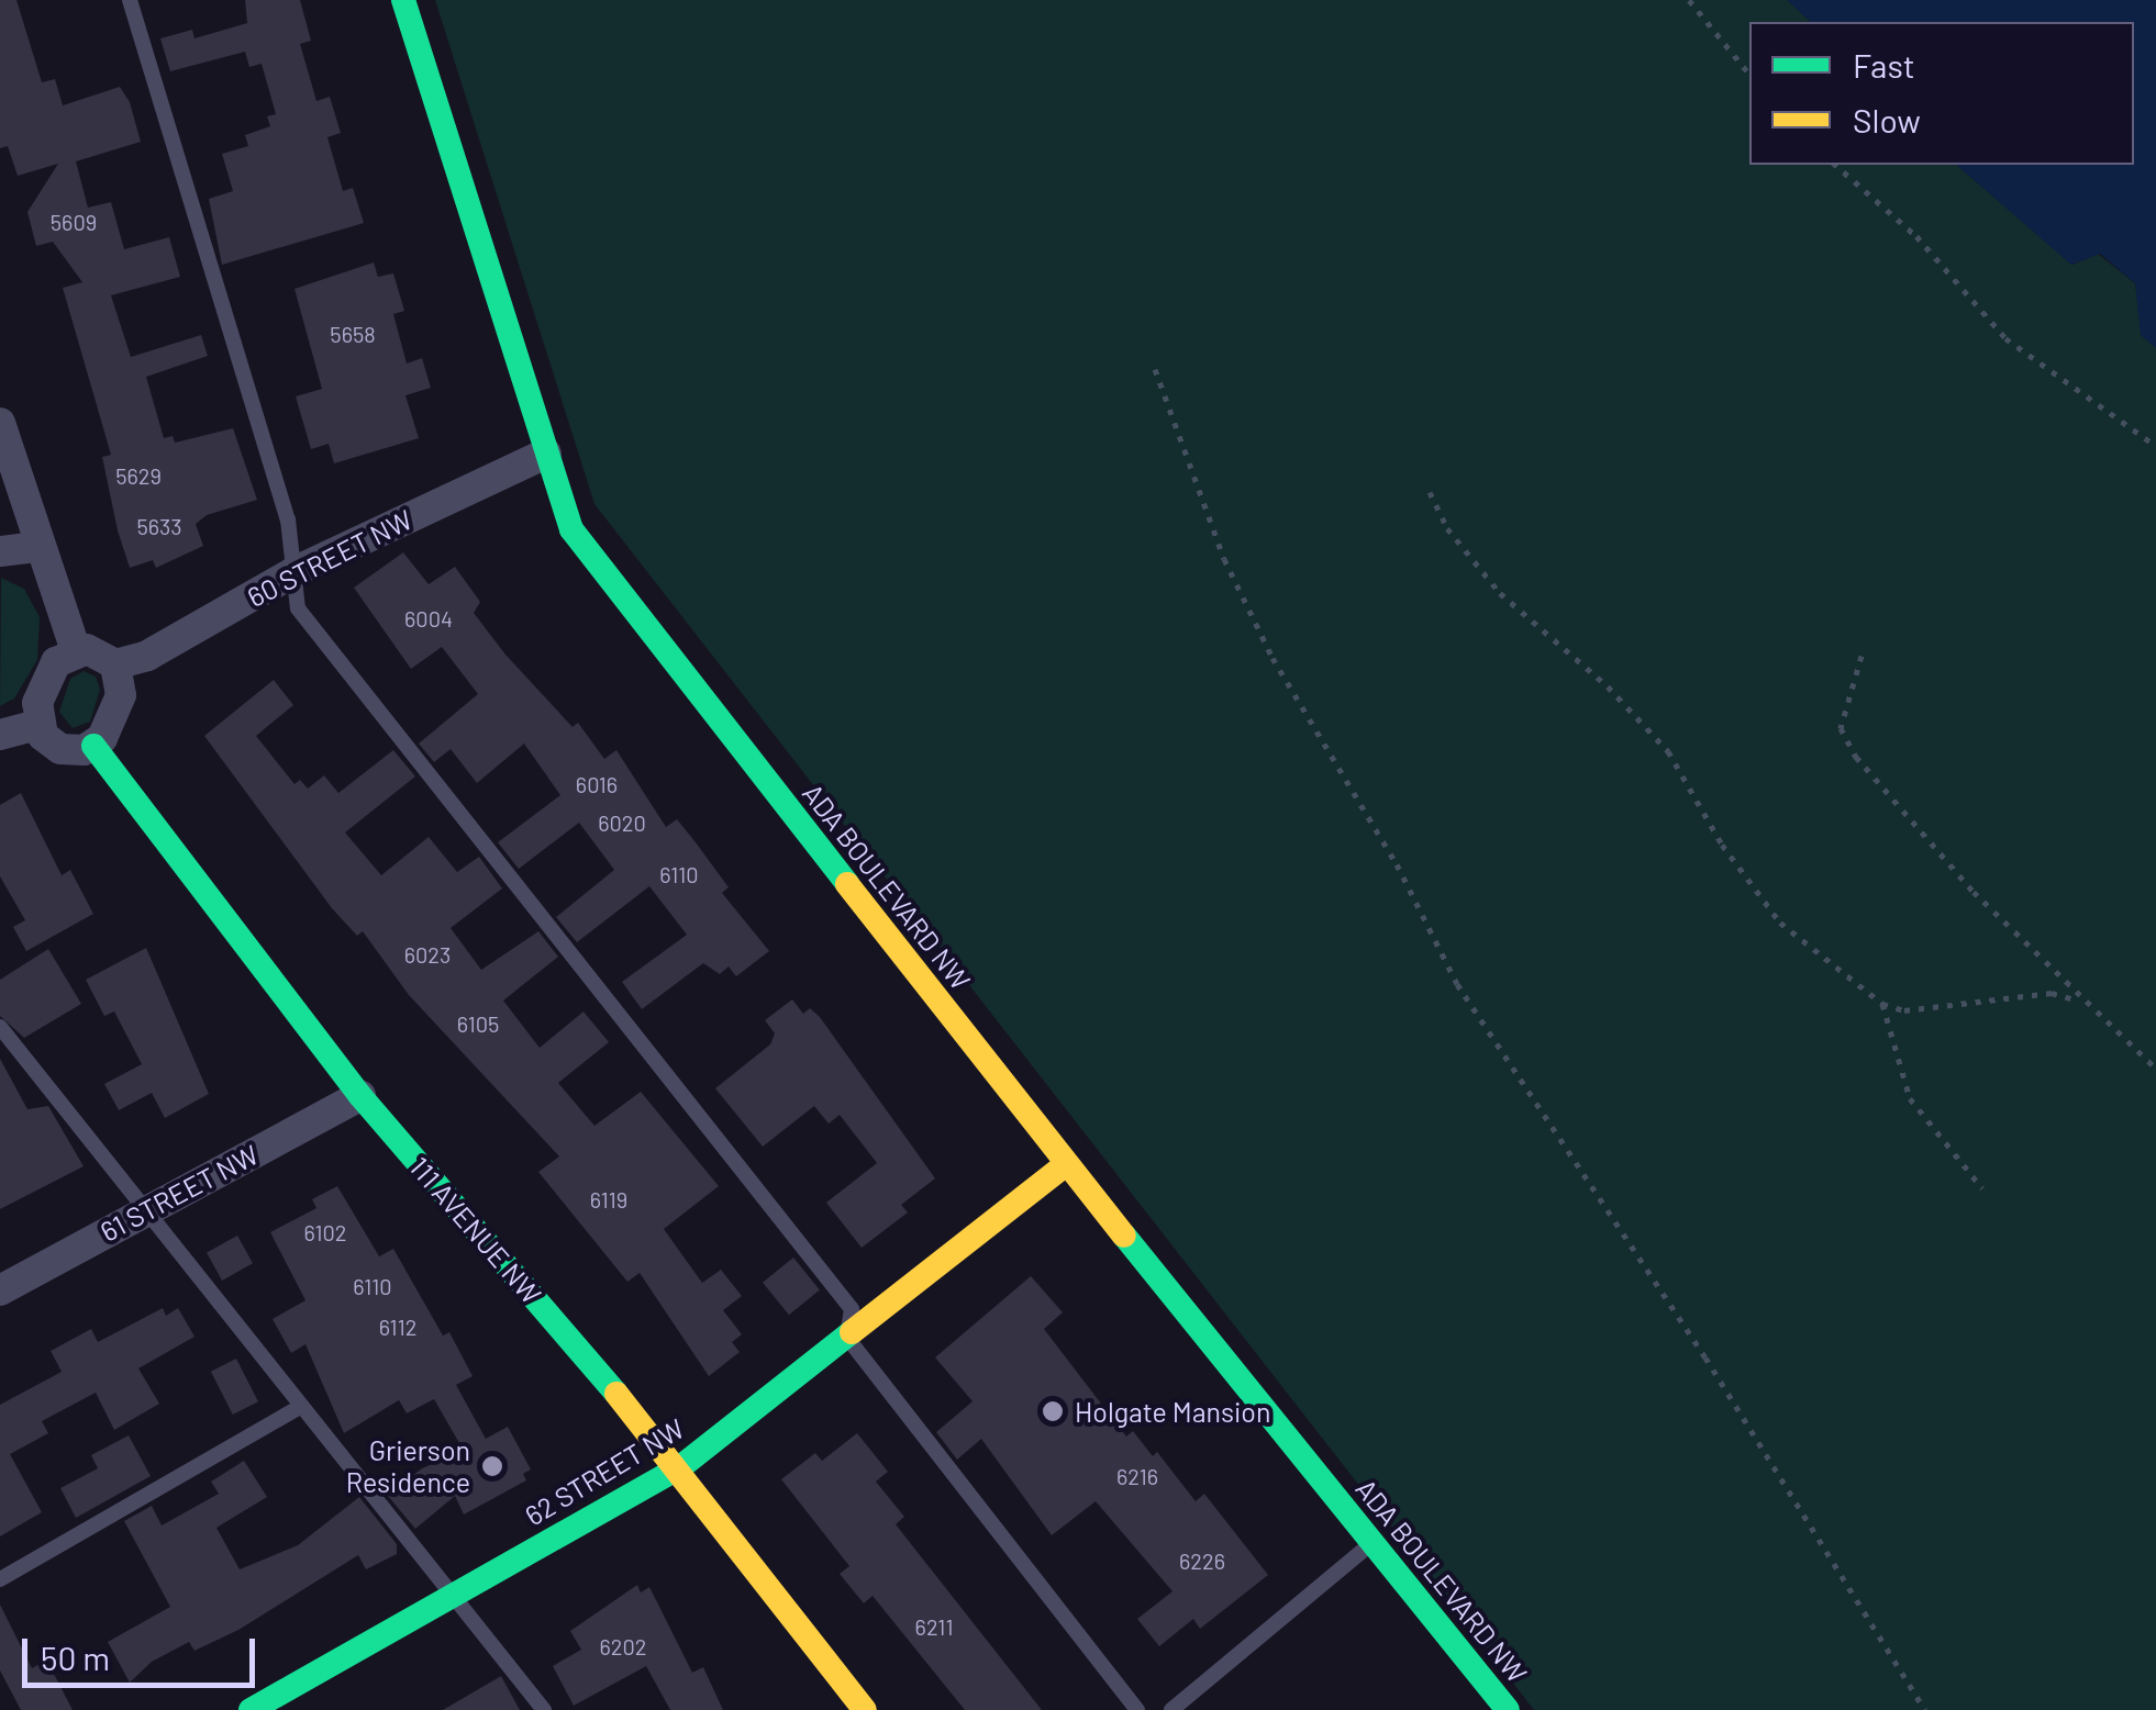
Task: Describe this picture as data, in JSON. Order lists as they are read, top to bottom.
{
  "streets": {
    "street": [
      "60 STREET NW",
      "ADA BOULEVARD NW",
      "61 STREET NW",
      "111 AVENUE NW",
      "62 STREET NW"
    ]
  },
  "crossings": [
    ["60 STREET NW", "ADA BOULEVARD NW"],
    ["60 STREET NW", "111 AVENUE NW"],
    ["ADA BOULEVARD NW", "62 STREET NW"],
    ["61 STREET NW", "111 AVENUE NW"],
    ["111 AVENUE NW", "62 STREET NW"]
  ],
  "places": ["Holgate Mansion", "Grierson Residence"],
  "house_numbers": [
    "5609",
    "5658",
    "5629",
    "5633",
    "6004",
    "6016",
    "6020",
    "6110",
    "6023",
    "6105",
    "6119",
    "6102",
    "6110",
    "6112",
    "6216",
    "6226",
    "6211",
    "6202"
  ],
  "legend": ["Fast", "Slow"],
  "scale_bar": "50 m"
}
